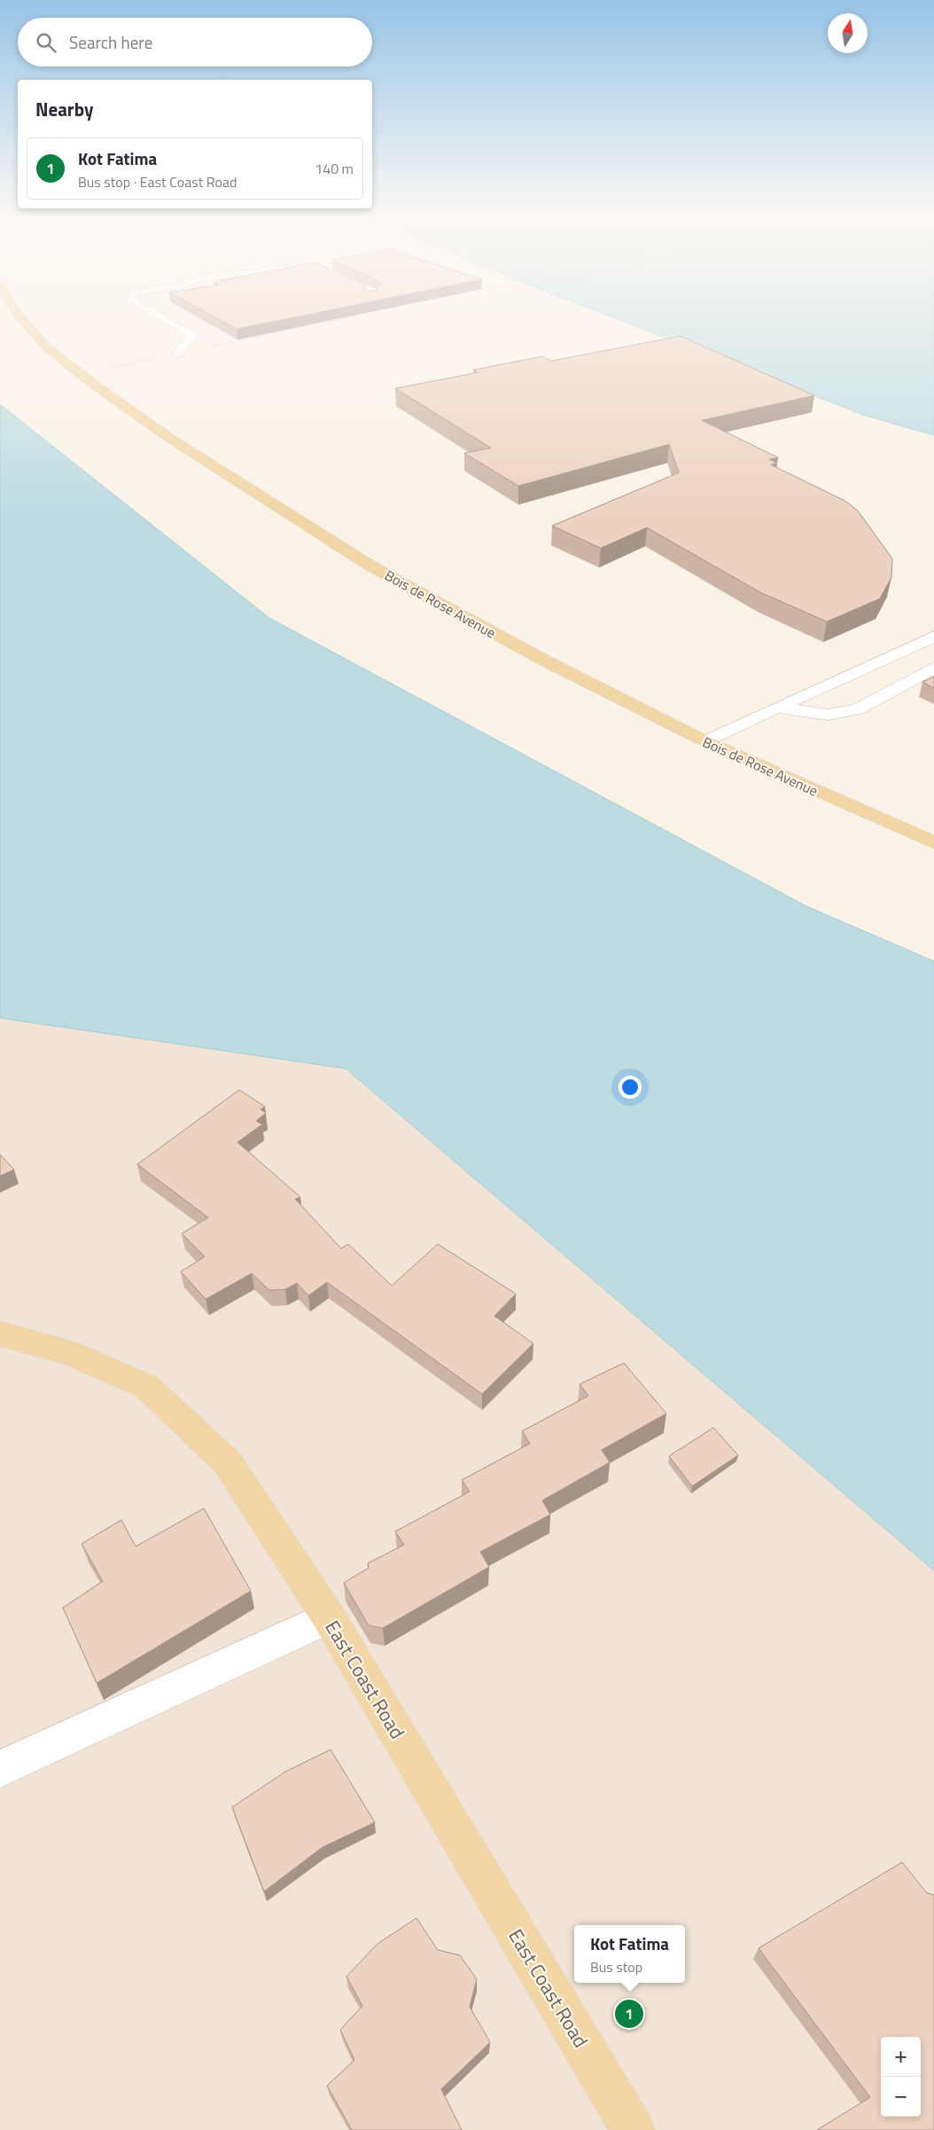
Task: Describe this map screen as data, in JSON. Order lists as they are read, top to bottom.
{
  "streets": {
    "main road": ["Bois de Rose Avenue", "East Coast Road"]
  },
  "north": "top",
  "page": {
    "search": "Search here",
    "heading": "Nearby",
    "list": [
      {
        "mark": "1",
        "name": "Kot Fatima",
        "note": "Bus stop · East Coast Road",
        "value": "140 m"
      }
    ],
    "popup": ["Kot Fatima", "Bus stop"],
    "pins": "1",
    "map_buttons": ["+", "−"]
  }
}
